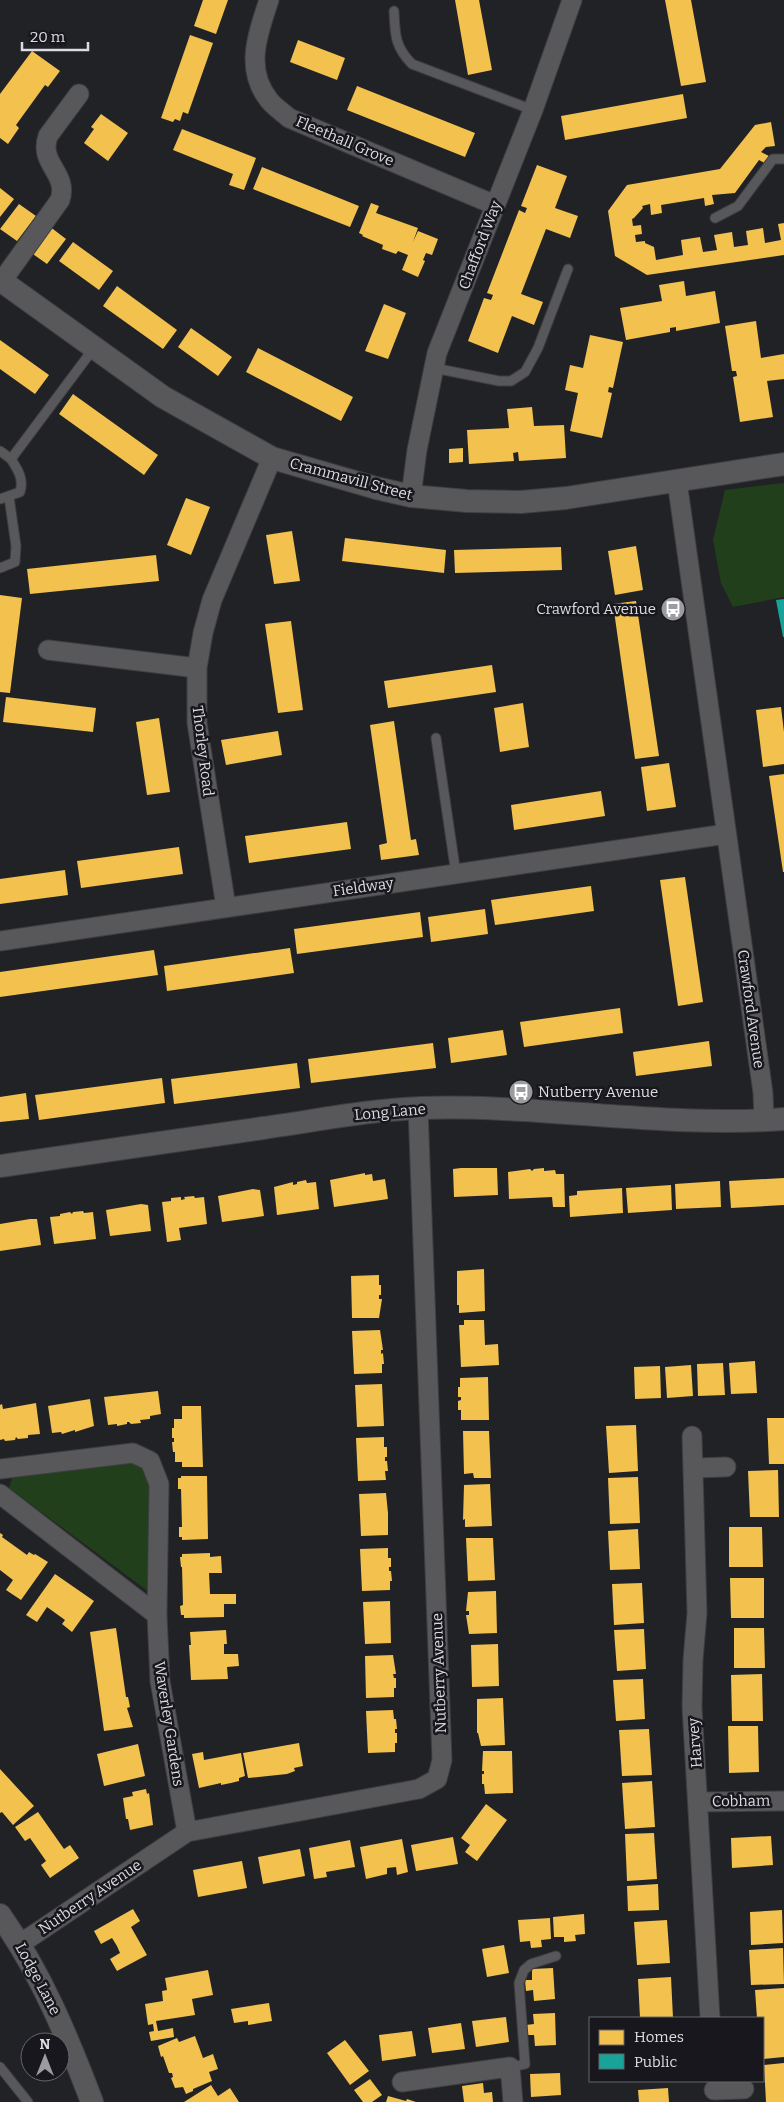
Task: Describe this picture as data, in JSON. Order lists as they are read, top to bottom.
{
  "streets": {
    "street": [
      "Fleethall Grove",
      "Chafford Way",
      "Crammavill Street",
      "Thorley Road",
      "Fieldway",
      "Crawford Avenue",
      "Long Lane",
      "Nutberry Avenue",
      "Waverley Gardens",
      "Harvey",
      "Cobham",
      "Lodge Lane"
    ]
  },
  "crossings": [
    ["Fleethall Grove", "Chafford Way"],
    ["Chafford Way", "Crammavill Street"],
    ["Crammavill Street", "Thorley Road"],
    ["Crammavill Street", "Crawford Avenue"],
    ["Thorley Road", "Fieldway"],
    ["Fieldway", "Crawford Avenue"],
    ["Crawford Avenue", "Long Lane"],
    ["Long Lane", "Nutberry Avenue"],
    ["Nutberry Avenue", "Waverley Gardens"],
    ["Nutberry Avenue", "Lodge Lane"],
    ["Harvey", "Cobham"]
  ],
  "places": {
    "bus stop": ["Crawford Avenue", "Nutberry Avenue"]
  },
  "legend": ["Homes", "Public"],
  "scale_bar": "20 m",
  "north": "top"
}
